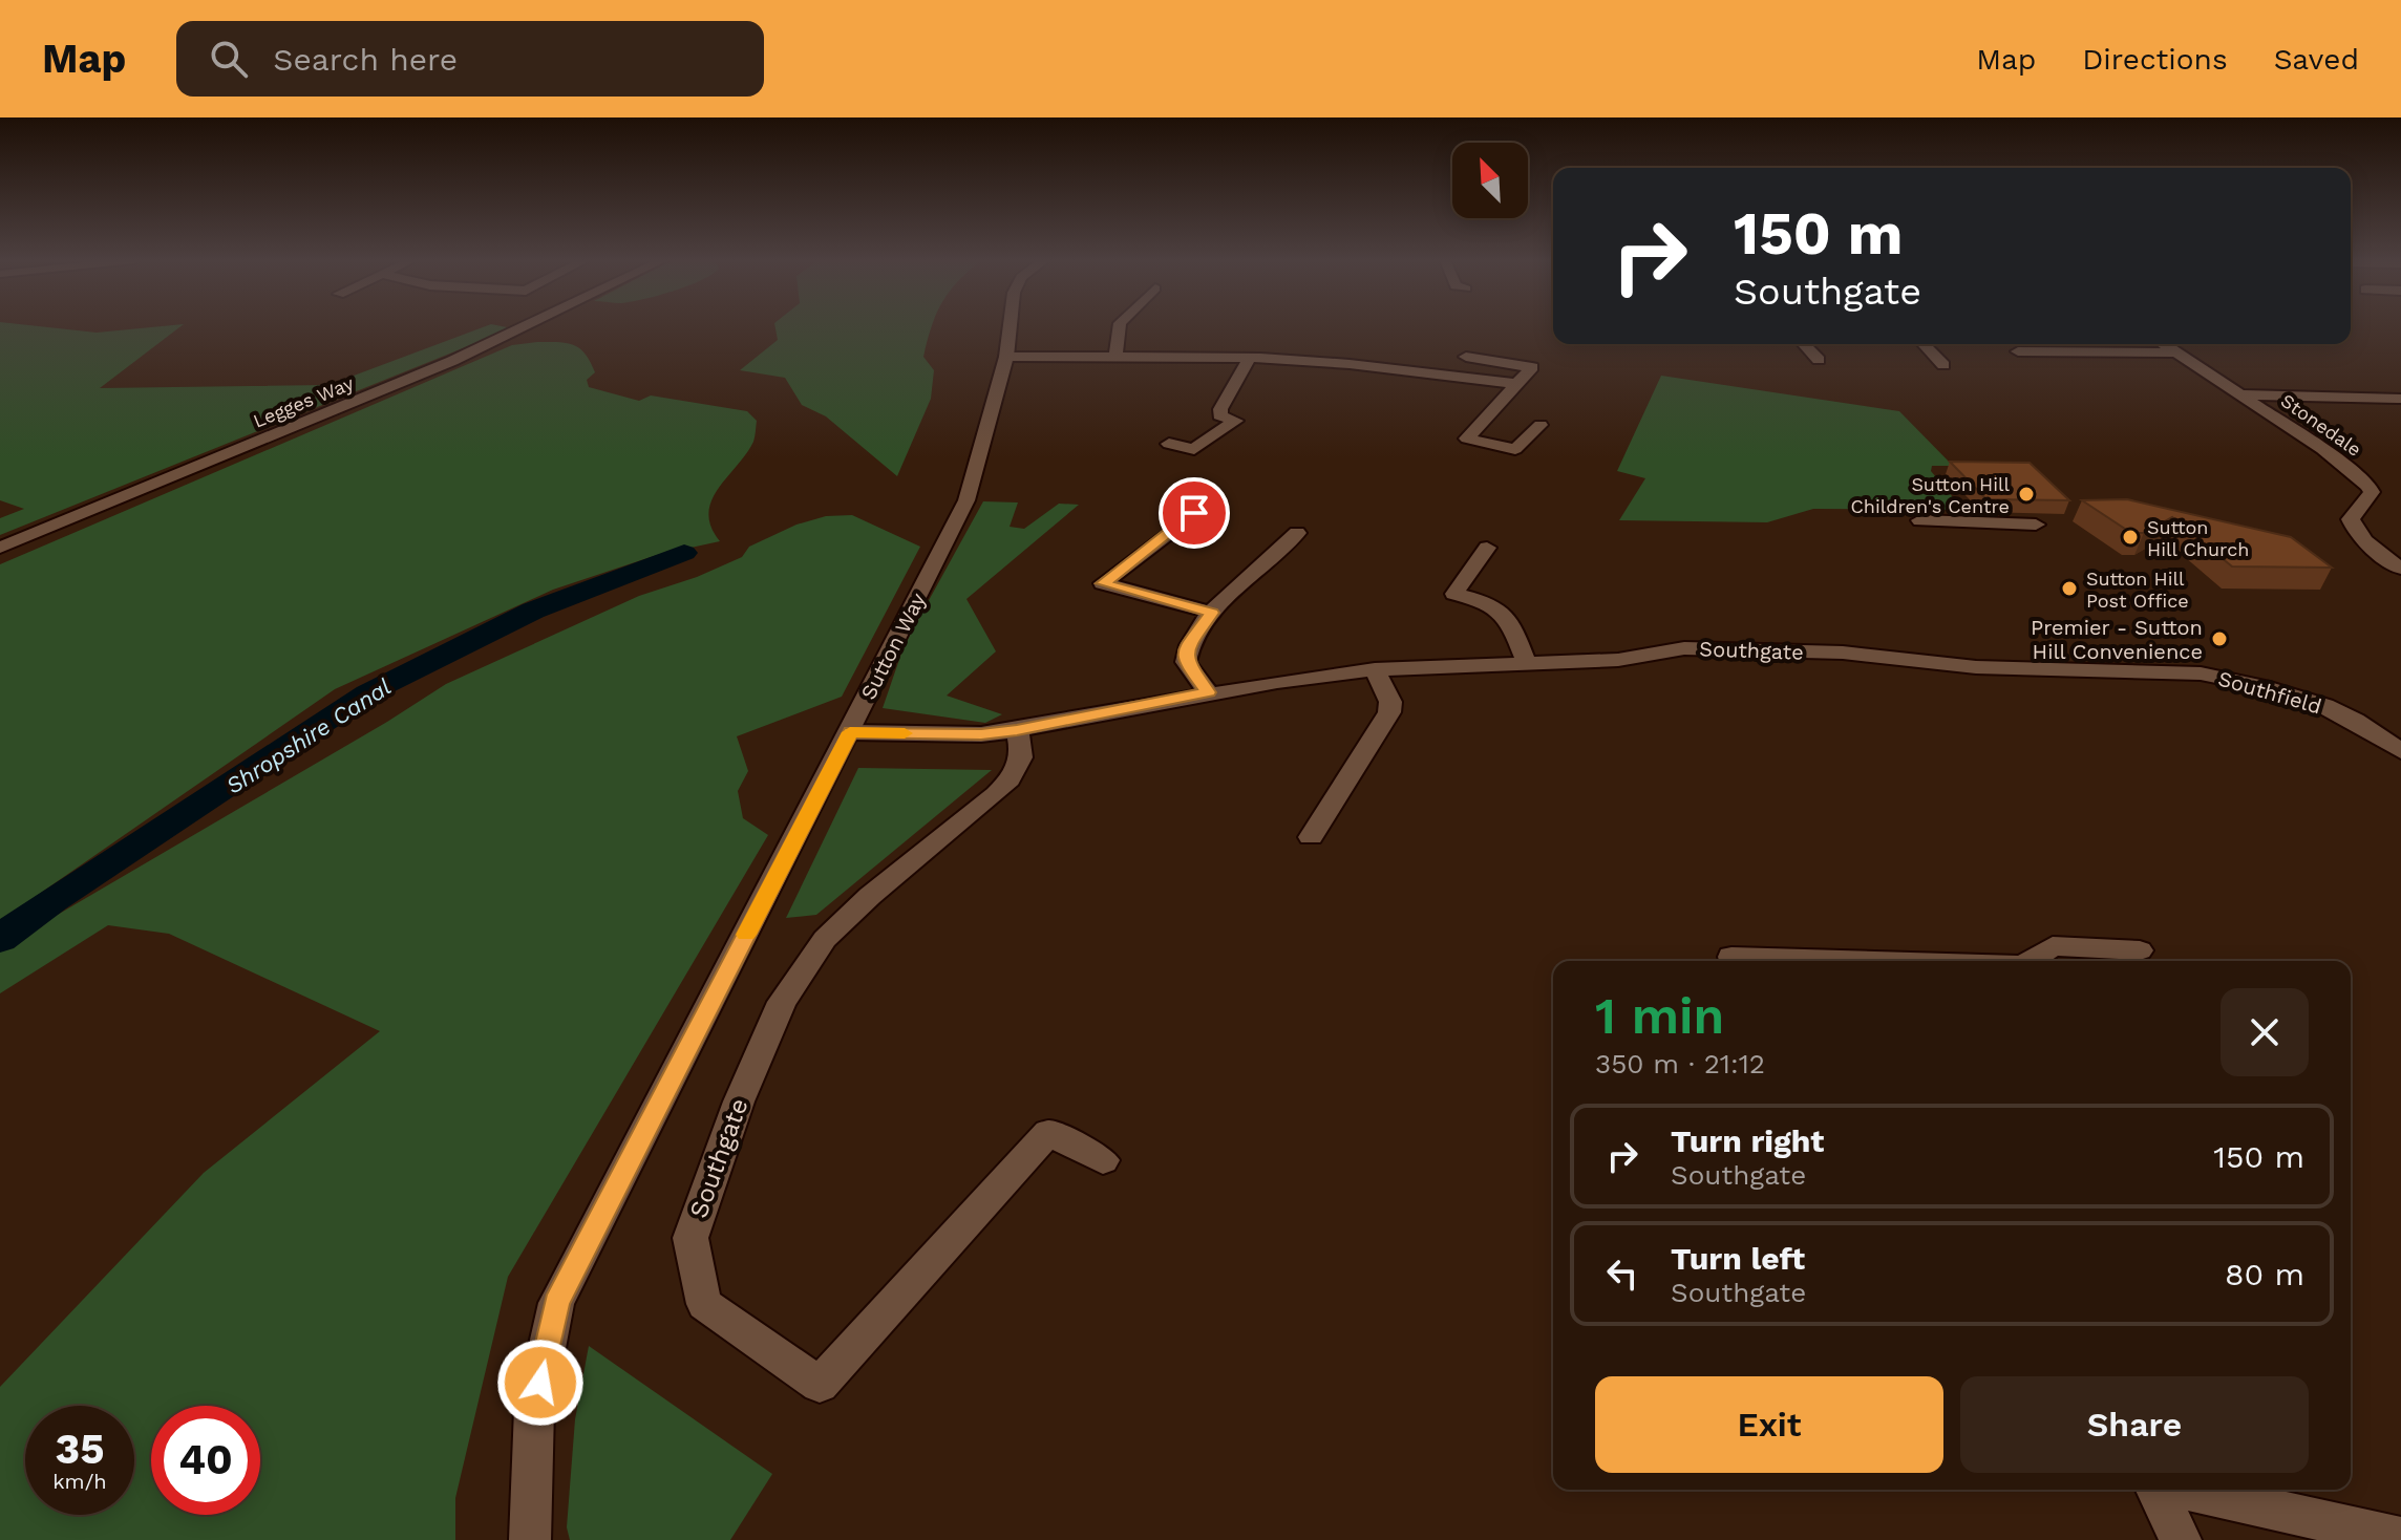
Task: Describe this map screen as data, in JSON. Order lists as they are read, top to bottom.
{
  "streets": {
    "street": [
      "Legges Way",
      "Stonedale",
      "Sutton Way",
      "Southgate",
      "Southfield"
    ]
  },
  "crossings": [
    ["Sutton Way", "Southgate"],
    ["Southgate", "Southfield"]
  ],
  "water": ["Shropshire Canal"],
  "places": [
    "Sutton Hill Children's Centre",
    "Sutton Hill Church",
    "Sutton Hill Post Office",
    "Premier - Sutton Hill Convenience"
  ],
  "north": "top left",
  "page": {
    "header": "Map",
    "search": "Search here",
    "nav": ["Map", "Directions", "Saved"],
    "turn": ["150 m", "Southgate"],
    "heading": ["1 min", "350 m · 21:12"],
    "list": [
      {
        "name": "Turn right",
        "note": "Southgate",
        "value": "150 m"
      },
      {
        "name": "Turn left",
        "note": "Southgate",
        "value": "80 m"
      }
    ],
    "buttons": ["Exit", "Share"],
    "speed": "35 km/h",
    "limit": "40"
  }
}
